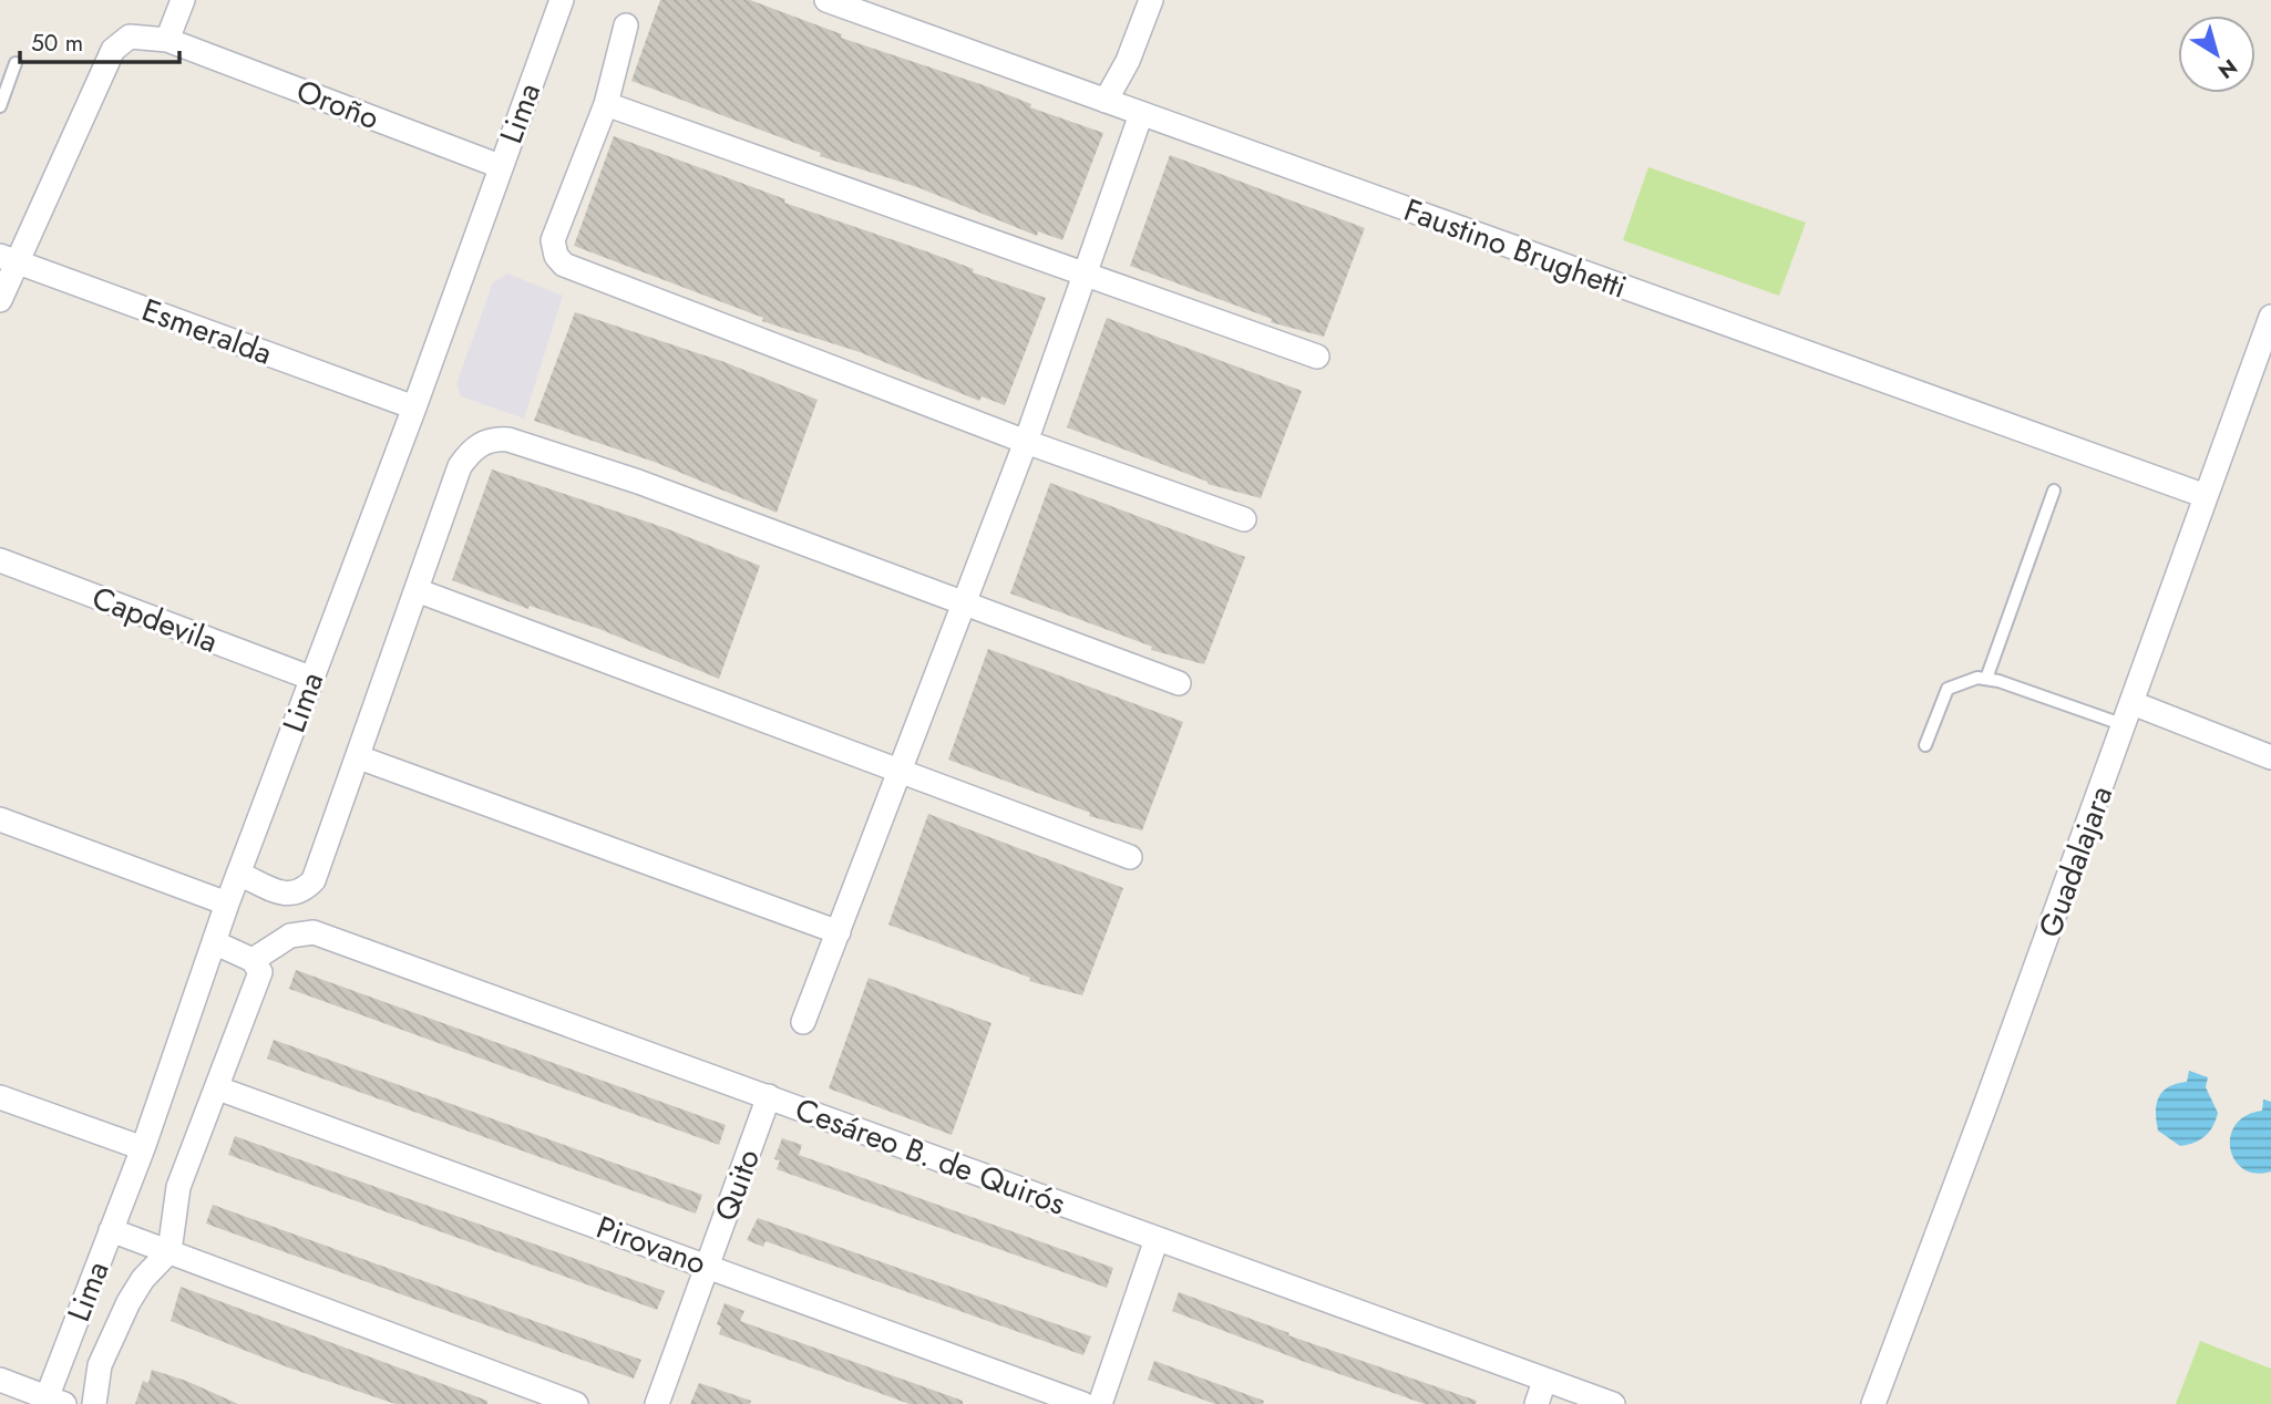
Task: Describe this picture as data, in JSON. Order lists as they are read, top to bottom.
{
  "streets": {
    "street": [
      "Oroño",
      "Lima",
      "Faustino Brughetti",
      "Esmeralda",
      "Capdevila",
      "Guadalajara",
      "Cesáreo B. de Quirós",
      "Quito",
      "Pirovano"
    ]
  },
  "crossings": [
    ["Oroño", "Lima"],
    ["Oroño", "Esmeralda"],
    ["Lima", "Esmeralda"],
    ["Lima", "Capdevila"],
    ["Faustino Brughetti", "Guadalajara"],
    ["Cesáreo B. de Quirós", "Quito"],
    ["Quito", "Pirovano"]
  ],
  "scale_bar": "50 m",
  "north": "bottom right"
}
